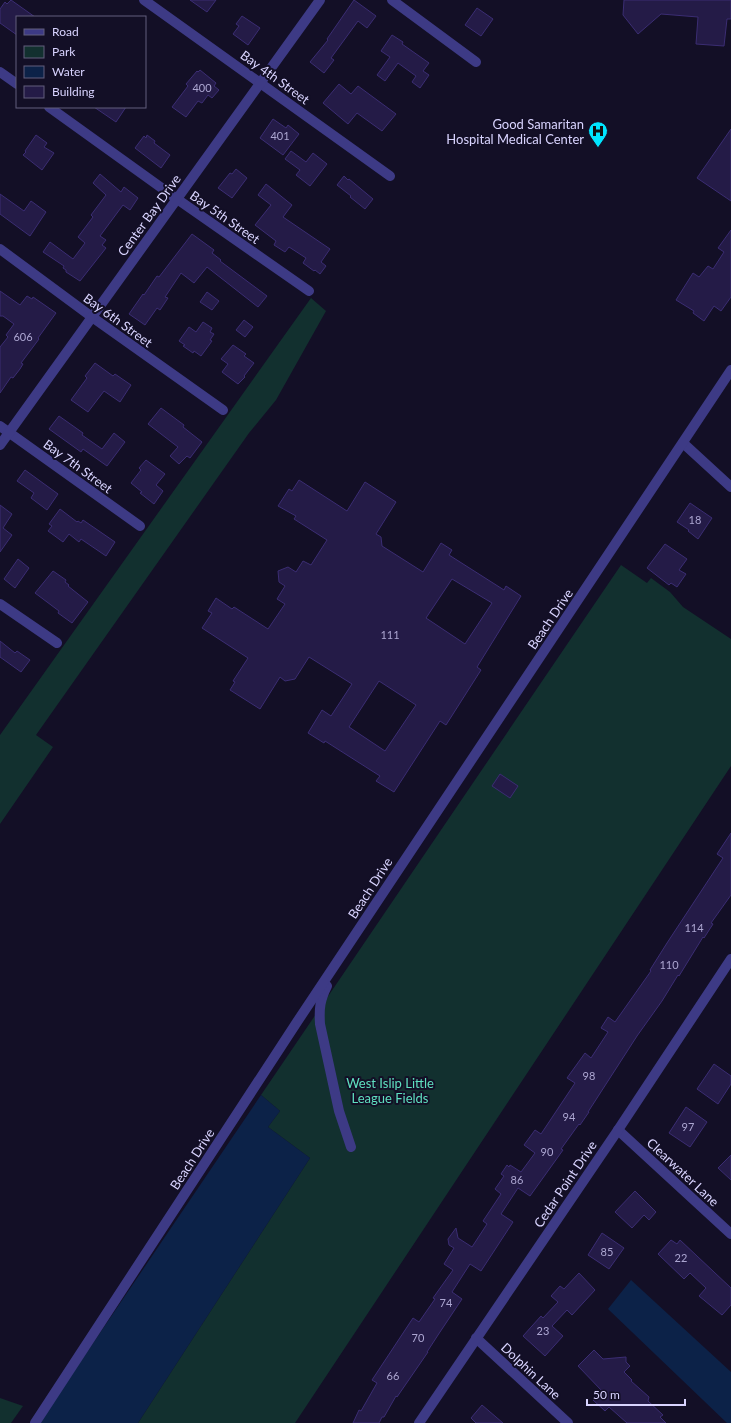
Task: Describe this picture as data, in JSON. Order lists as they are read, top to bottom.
{
  "streets": {
    "street": [
      "Bay 4th Street",
      "Center Bay Drive",
      "Bay 5th Street",
      "Bay 6th Street",
      "Bay 7th Street",
      "Beach Drive",
      "Clearwater Lane",
      "Cedar Point Drive",
      "Dolphin Lane"
    ]
  },
  "crossings": [
    ["Bay 4th Street", "Center Bay Drive"],
    ["Center Bay Drive", "Bay 5th Street"],
    ["Center Bay Drive", "Bay 6th Street"],
    ["Center Bay Drive", "Bay 7th Street"],
    ["Clearwater Lane", "Cedar Point Drive"],
    ["Cedar Point Drive", "Dolphin Lane"]
  ],
  "parks": ["West Islip Little League Fields"],
  "places": {
    "hospital": ["Good Samaritan Hospital Medical Center"]
  },
  "house_numbers": [
    "400",
    "401",
    "606",
    "18",
    "111",
    "114",
    "110",
    "98",
    "94",
    "97",
    "90",
    "86",
    "85",
    "22",
    "74",
    "23",
    "70",
    "66"
  ],
  "legend": [
    "Road",
    "Park",
    "Water",
    "Building"
  ],
  "scale_bar": "50 m"
}
